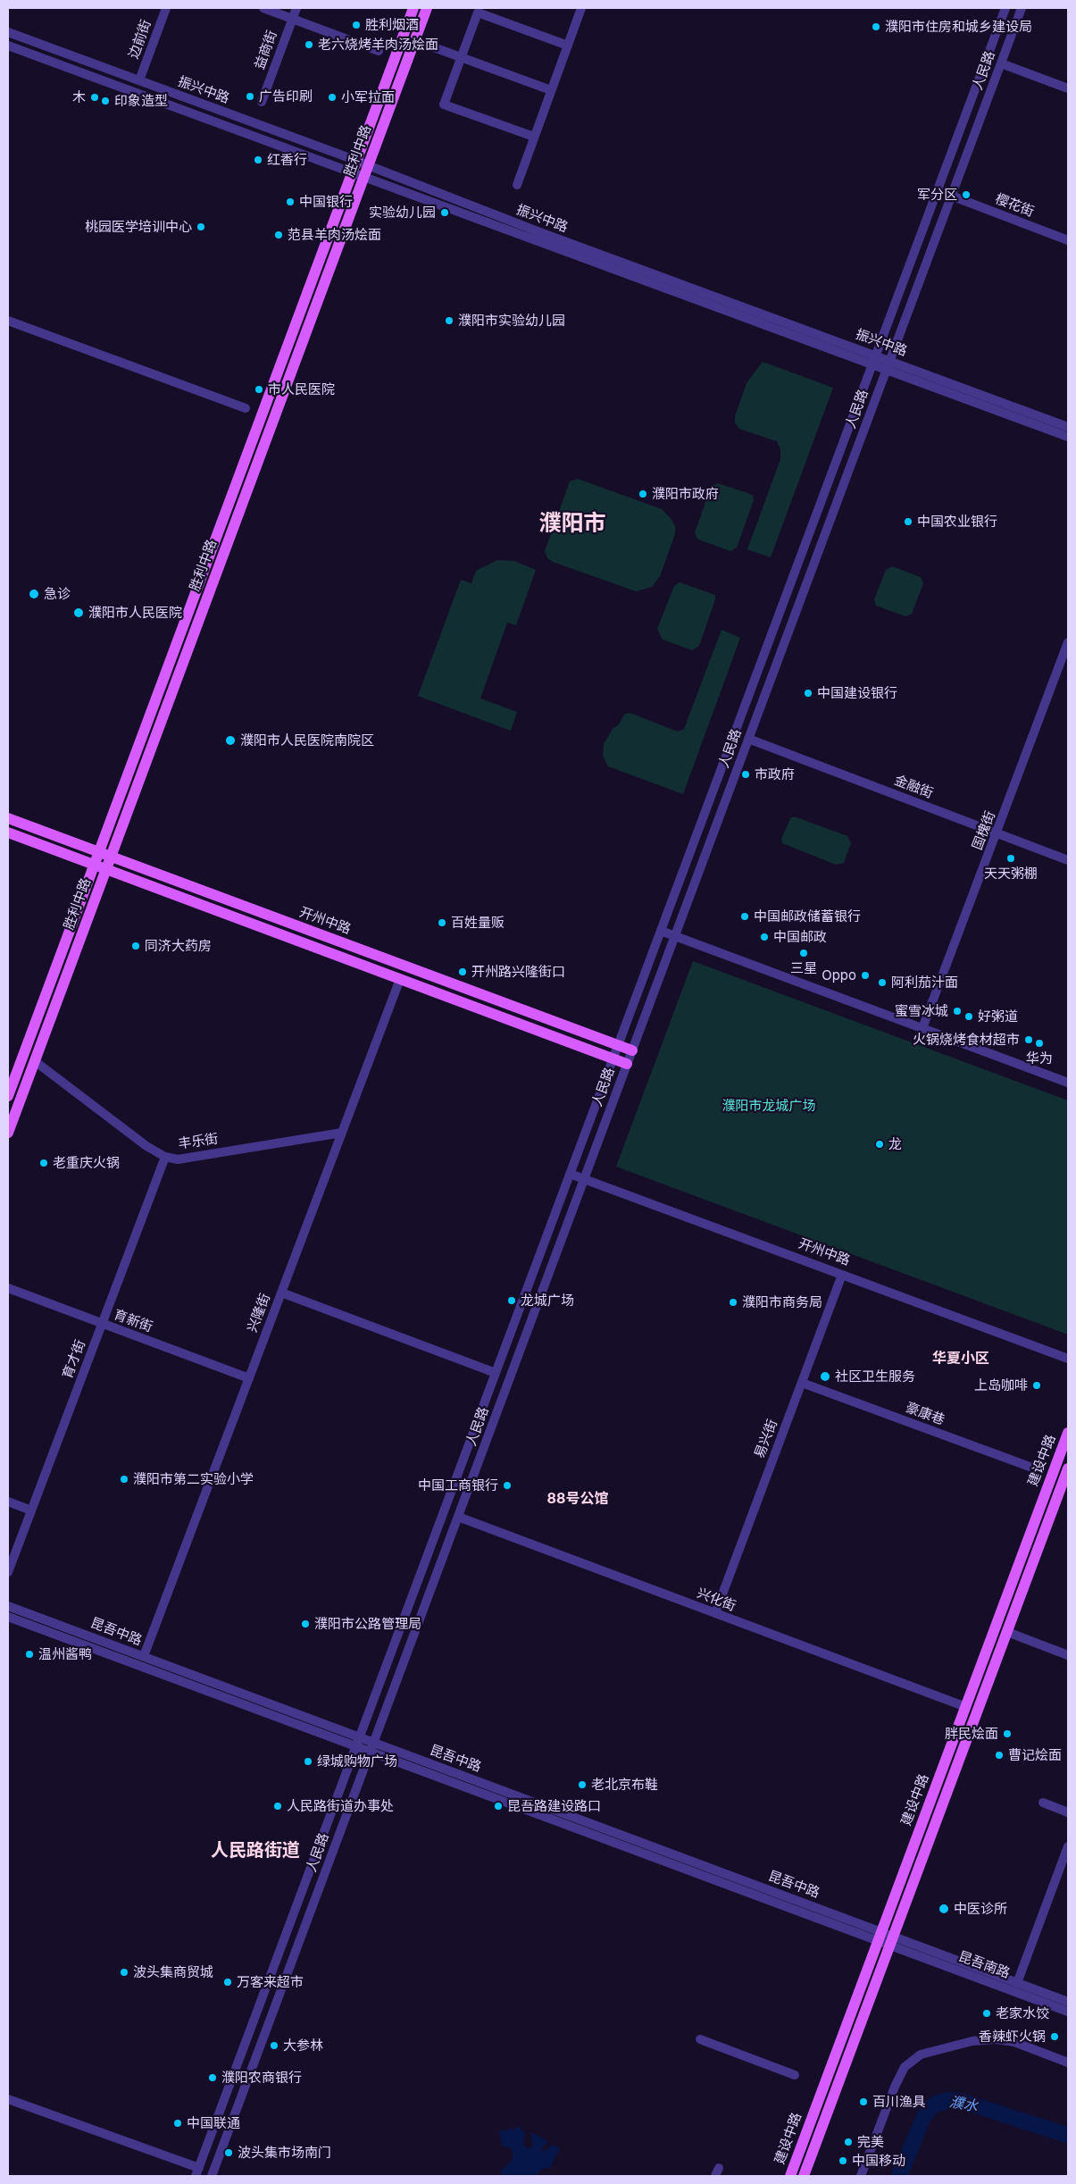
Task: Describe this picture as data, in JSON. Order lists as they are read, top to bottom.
{
  "streets": {
    "main road": ["胜利中路", "开州中路", "建设中路"],
    "street": [
      "边前街",
      "益商街",
      "人民路",
      "振兴中路",
      "樱花街",
      "金融街",
      "国槐街",
      "丰乐街",
      "兴隆街",
      "育新街",
      "育才街",
      "豪康巷",
      "易兴街",
      "兴化街",
      "昆吾中路",
      "昆吾南路"
    ]
  },
  "crossings": [
    ["边前街", "振兴中路"],
    ["人民路", "振兴中路"],
    ["人民路", "樱花街"],
    ["人民路", "金融街"],
    ["人民路", "开州中路"],
    ["人民路", "兴化街"],
    ["人民路", "昆吾中路"],
    ["振兴中路", "胜利中路"],
    ["胜利中路", "开州中路"],
    ["胜利中路", "丰乐街"],
    ["金融街", "国槐街"],
    ["开州中路", "兴隆街"],
    ["开州中路", "易兴街"],
    ["丰乐街", "兴隆街"],
    ["丰乐街", "育才街"],
    ["兴隆街", "育新街"],
    ["兴隆街", "昆吾中路"],
    ["育新街", "育才街"],
    ["豪康巷", "易兴街"],
    ["易兴街", "兴化街"],
    ["建设中路", "兴化街"],
    ["建设中路", "昆吾中路"],
    ["建设中路", "昆吾南路"],
    ["昆吾中路", "昆吾南路"]
  ],
  "districts": [
    "濮阳市",
    "华夏小区",
    "88号公馆",
    "人民路街道"
  ],
  "water": ["濮水"],
  "parks": ["濮阳市龙城广场"],
  "places": [
    "胜利烟酒",
    "濮阳市住房和城乡建设局",
    "老六烧烤羊肉汤烩面",
    "广告印刷",
    "木",
    "小军拉面",
    "印象造型",
    "红香行",
    "军分区",
    "中国银行",
    "实验幼儿园",
    "桃园医学培训中心",
    "范县羊肉汤烩面",
    "濮阳市实验幼儿园",
    "市人民医院",
    "濮阳市政府",
    "中国农业银行",
    "急诊",
    "濮阳市人民医院",
    "中国建设银行",
    "濮阳市人民医院南院区",
    "市政府",
    "天天粥棚",
    "中国邮政储蓄银行",
    "百姓量贩",
    "中国邮政",
    "同济大药房",
    "三星",
    "开州路兴隆街口",
    "Oppo",
    "阿利茄汁面",
    "蜜雪冰城",
    "好粥道",
    "火锅烧烤食材超市",
    "华为",
    "龙",
    "老重庆火锅",
    "龙城广场",
    "濮阳市商务局",
    "社区卫生服务",
    "上岛咖啡",
    "濮阳市第二实验小学",
    "中国工商银行",
    "濮阳市公路管理局",
    "温州酱鸭",
    "胖民烩面",
    "曹记烩面",
    "绿城购物广场",
    "老北京布鞋",
    "人民路街道办事处",
    "昆吾路建设路口",
    "中医诊所",
    "波头集商贸城",
    "万客来超市",
    "老家水饺",
    "香辣虾火锅",
    "大参林",
    "濮阳农商银行",
    "百川渔具",
    "中国联通",
    "完美",
    "波头集市场南门",
    "中国移动"
  ]
}
